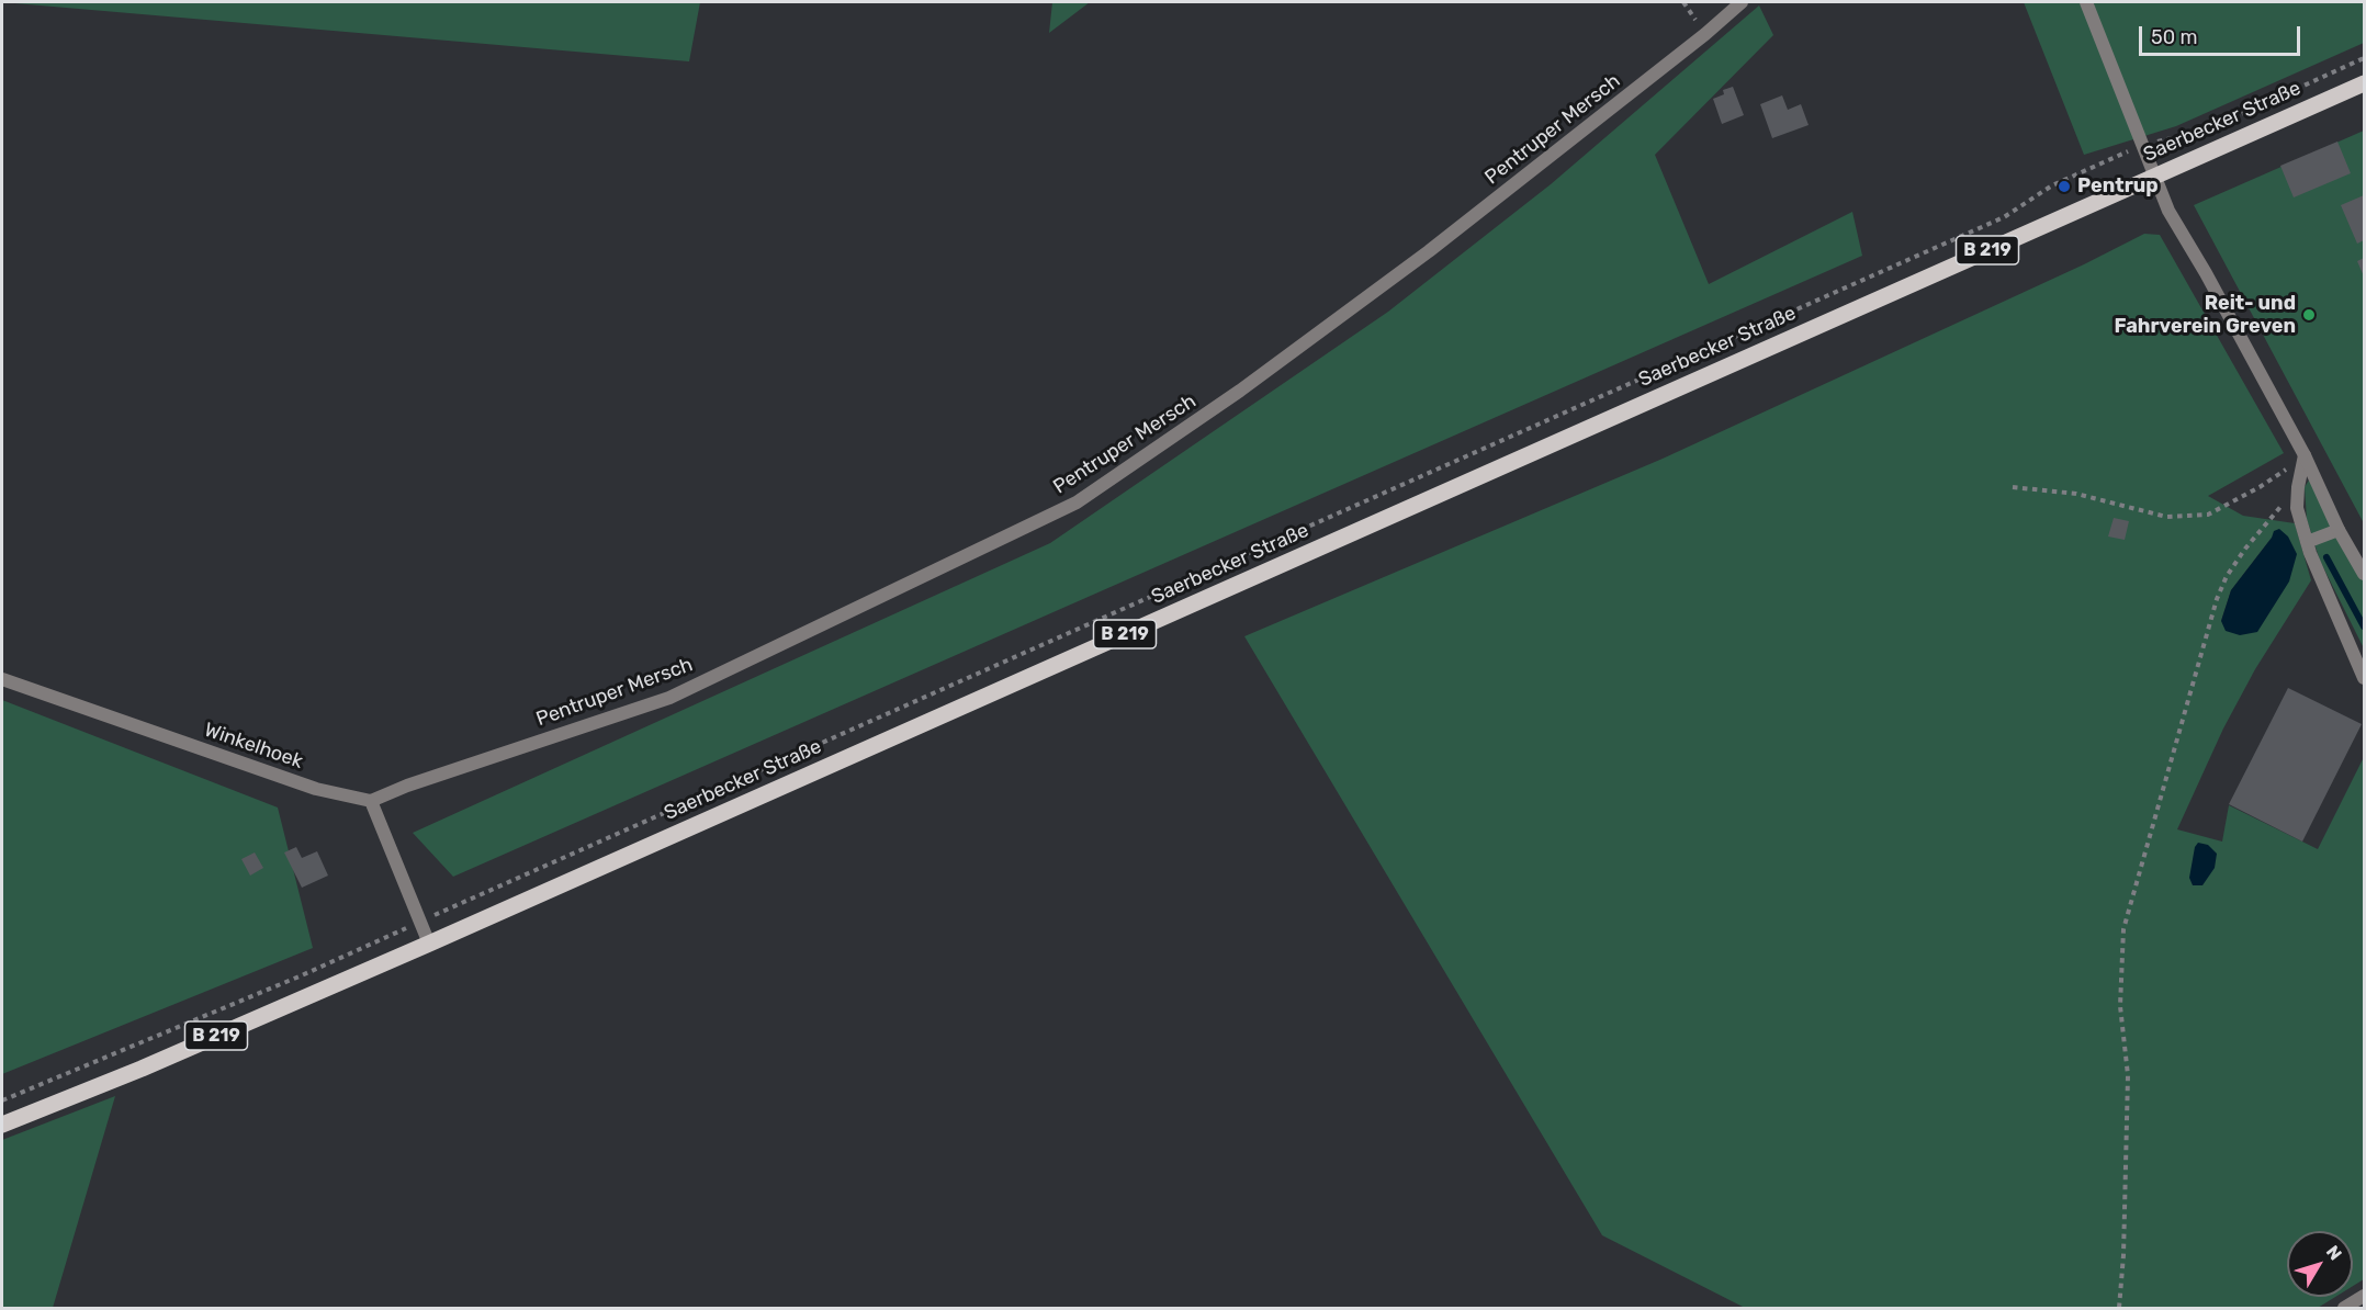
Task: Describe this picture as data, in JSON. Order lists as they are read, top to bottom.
{
  "streets": {
    "main road": ["Saerbecker Straße", "B 219"],
    "street": ["Pentruper Mersch", "Winkelhoek"]
  },
  "crossings": [
    ["Pentruper Mersch", "Winkelhoek"]
  ],
  "places": ["Pentrup", "Reit- und Fahrverein Greven"],
  "scale_bar": "50 m",
  "north": "top right"
}
